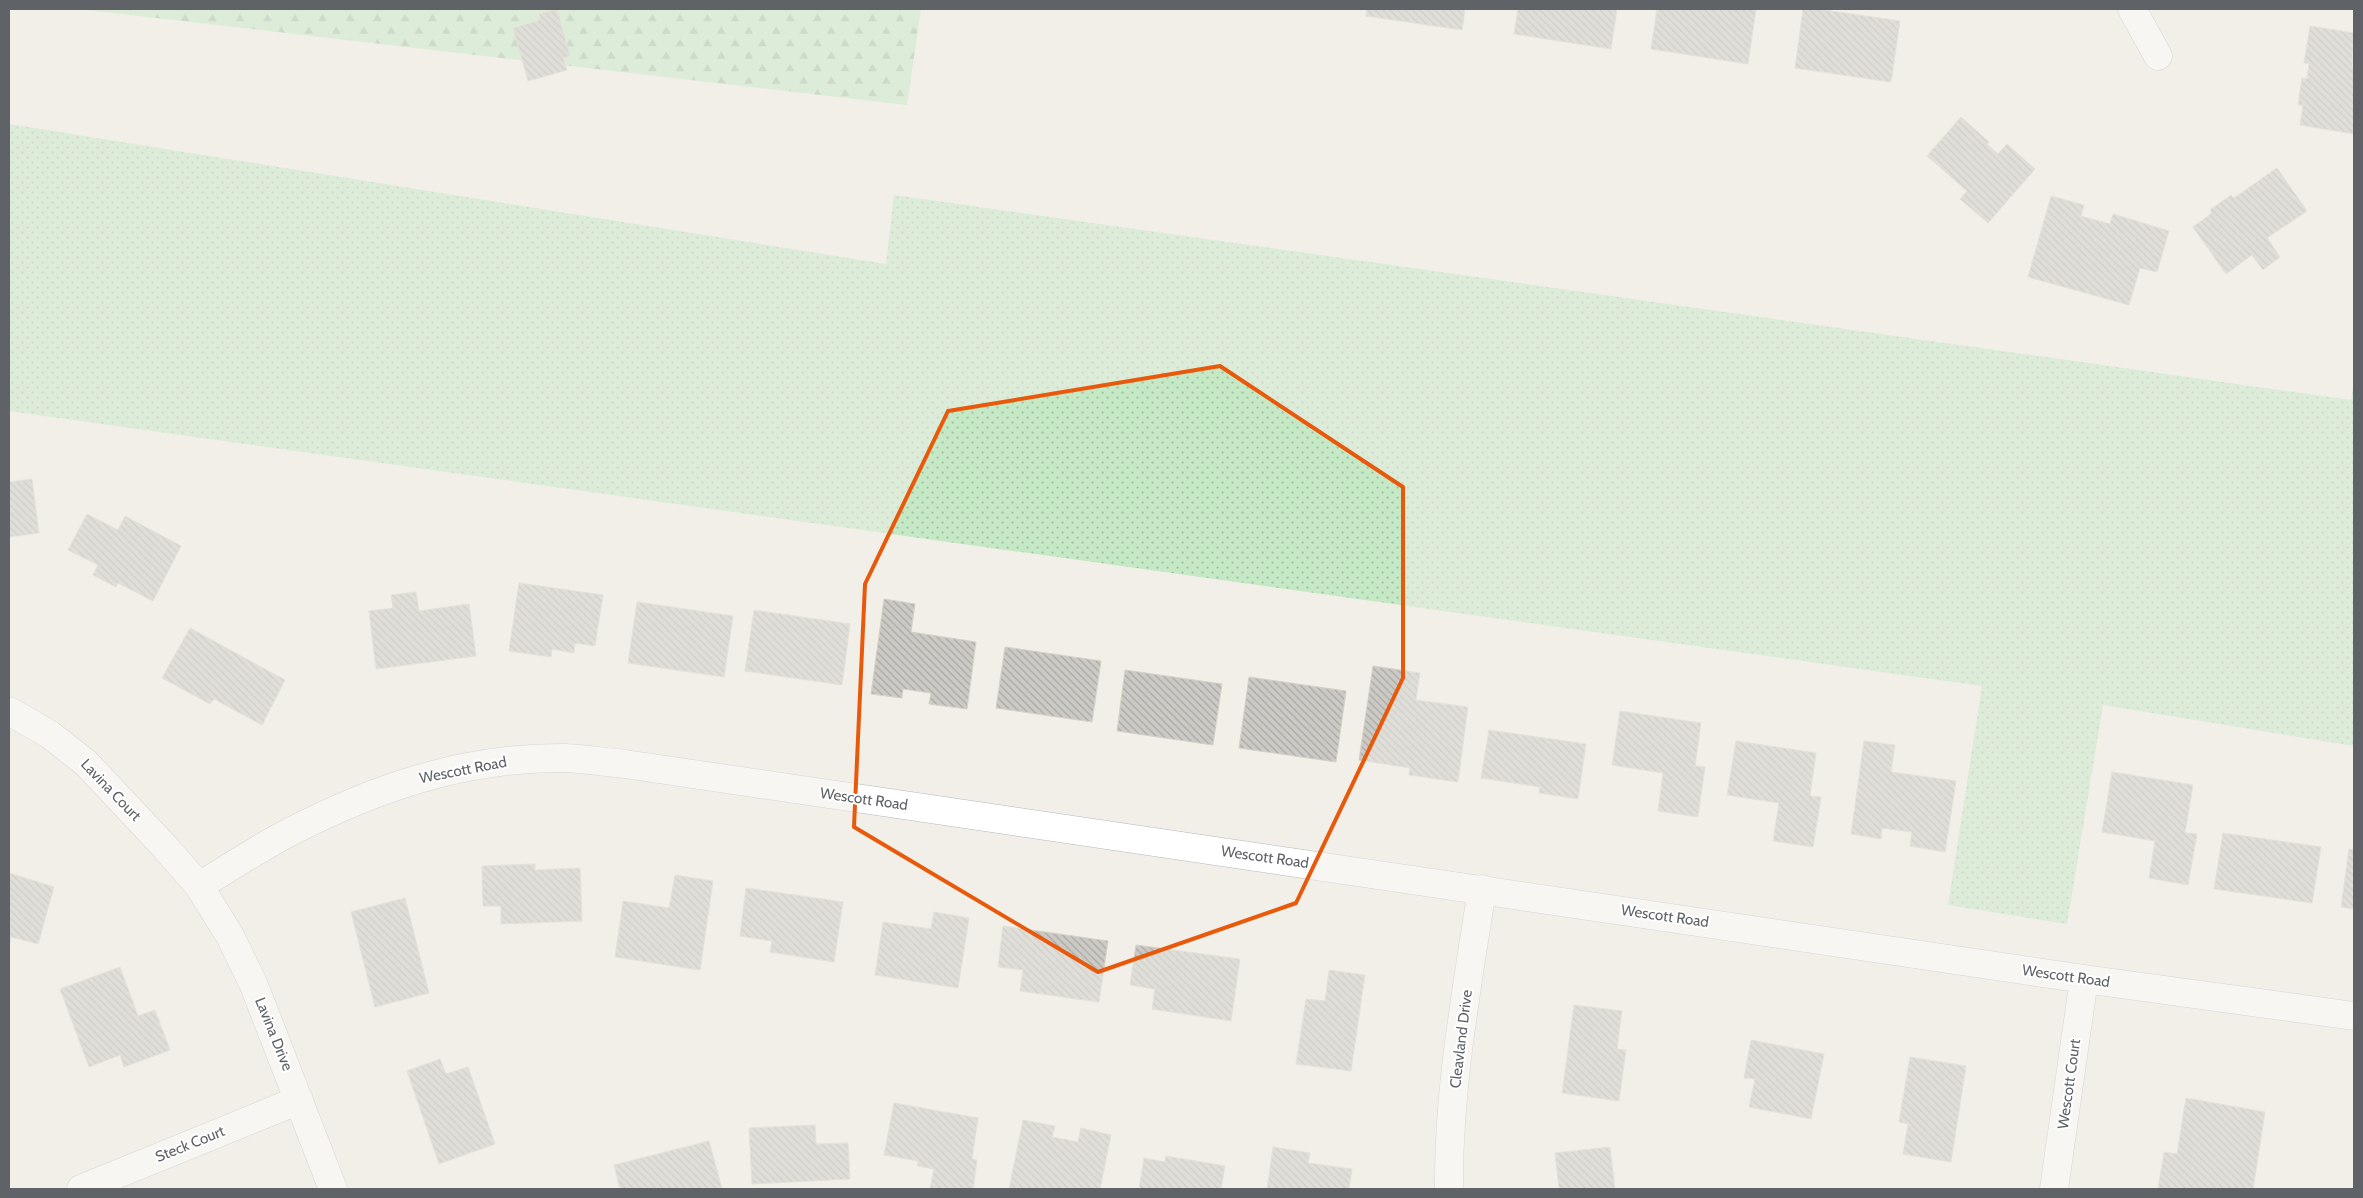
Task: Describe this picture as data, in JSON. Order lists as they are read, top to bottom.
{
  "streets": {
    "street": [
      "Wescott Road",
      "Lavina Court",
      "Lavina Drive",
      "Cleavland Drive",
      "Wescott Court",
      "Steck Court"
    ]
  },
  "crossings": [
    ["Wescott Road", "Lavina Court"],
    ["Wescott Road", "Lavina Drive"],
    ["Wescott Road", "Cleavland Drive"],
    ["Wescott Road", "Wescott Court"],
    ["Lavina Court", "Lavina Drive"],
    ["Lavina Drive", "Steck Court"]
  ]
}
